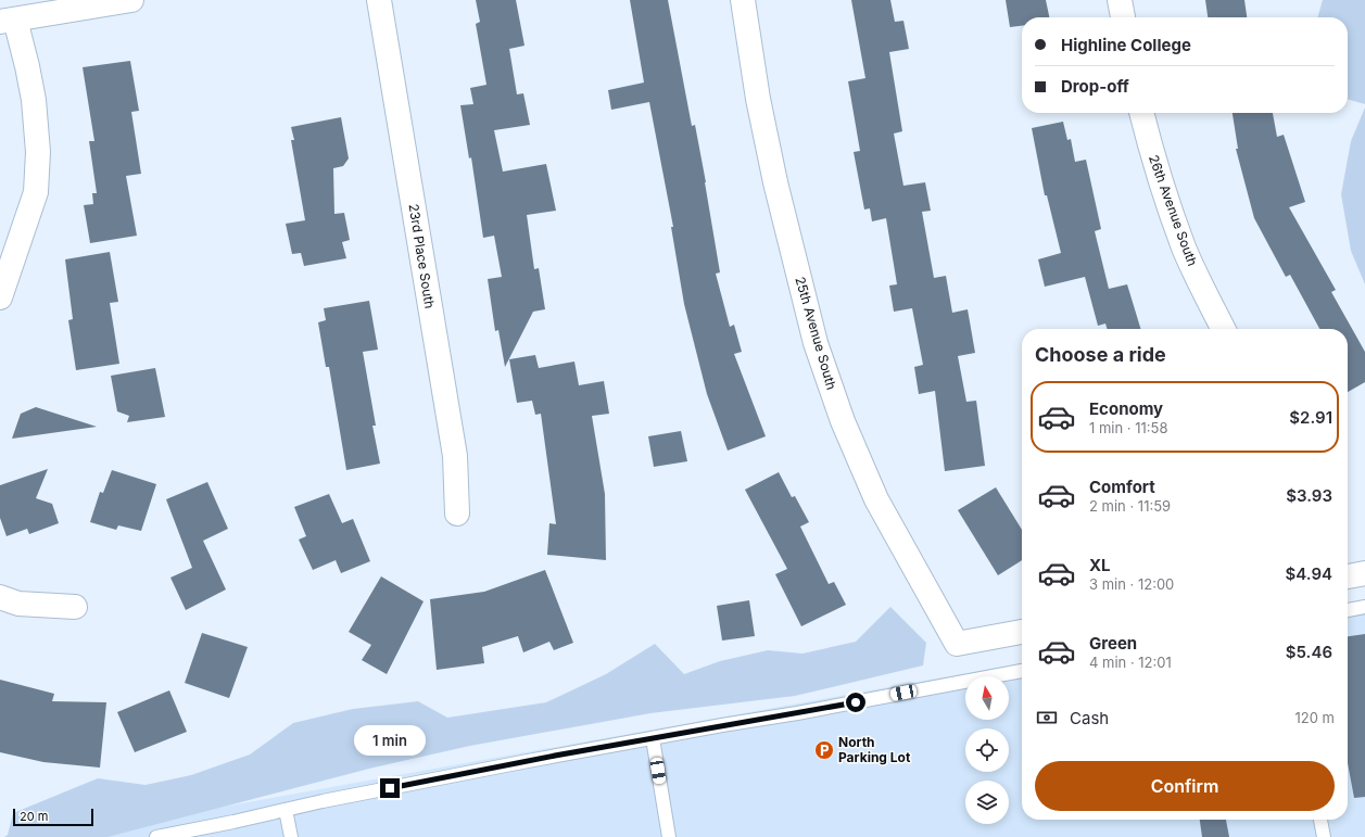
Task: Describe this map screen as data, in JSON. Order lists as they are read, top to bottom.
{
  "streets": {
    "street": ["26th Avenue South", "23rd Place South", "25th Avenue South"]
  },
  "places": {
    "parking": ["North Parking Lot"]
  },
  "scale_bar": "20 m",
  "north": "top",
  "page": {
    "banner": ["Highline College", "Drop-off"],
    "heading": "Choose a ride",
    "list": [
      {
        "name": "Economy",
        "note": "1 min · 11:58",
        "value": "$2.91"
      },
      {
        "name": "Comfort",
        "note": "2 min · 11:59",
        "value": "$3.93"
      },
      {
        "name": "XL",
        "note": "3 min · 12:00",
        "value": "$4.94"
      },
      {
        "name": "Green",
        "note": "4 min · 12:01",
        "value": "$5.46"
      }
    ],
    "pay": ["Cash", "120 m"],
    "bubble": "1 min",
    "buttons": "Confirm",
    "scale": "20 m"
  }
}
